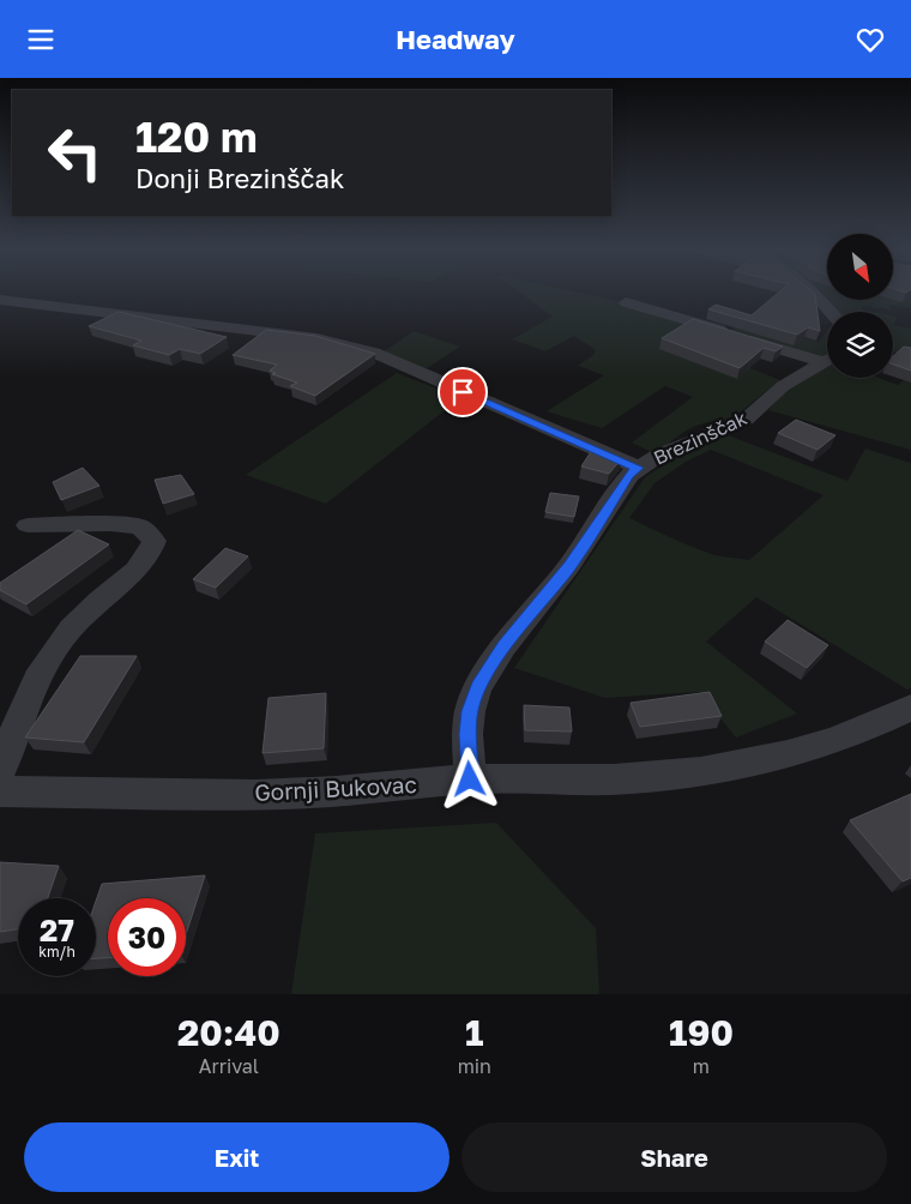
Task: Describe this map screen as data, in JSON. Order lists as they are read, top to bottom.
{
  "streets": {
    "street": ["Brezinščak", "Gornji Bukovac"]
  },
  "crossings": [
    ["Brezinščak", "Gornji Bukovac"]
  ],
  "north": "bottom right",
  "page": {
    "header": "Headway",
    "turn": ["120 m", "Donji Brezinščak"],
    "speed": "27 km/h",
    "limit": "30",
    "eta": [
      "20:40",
      "Arrival",
      "1",
      "min",
      "190",
      "m"
    ],
    "buttons": ["Exit", "Share"]
  }
}
